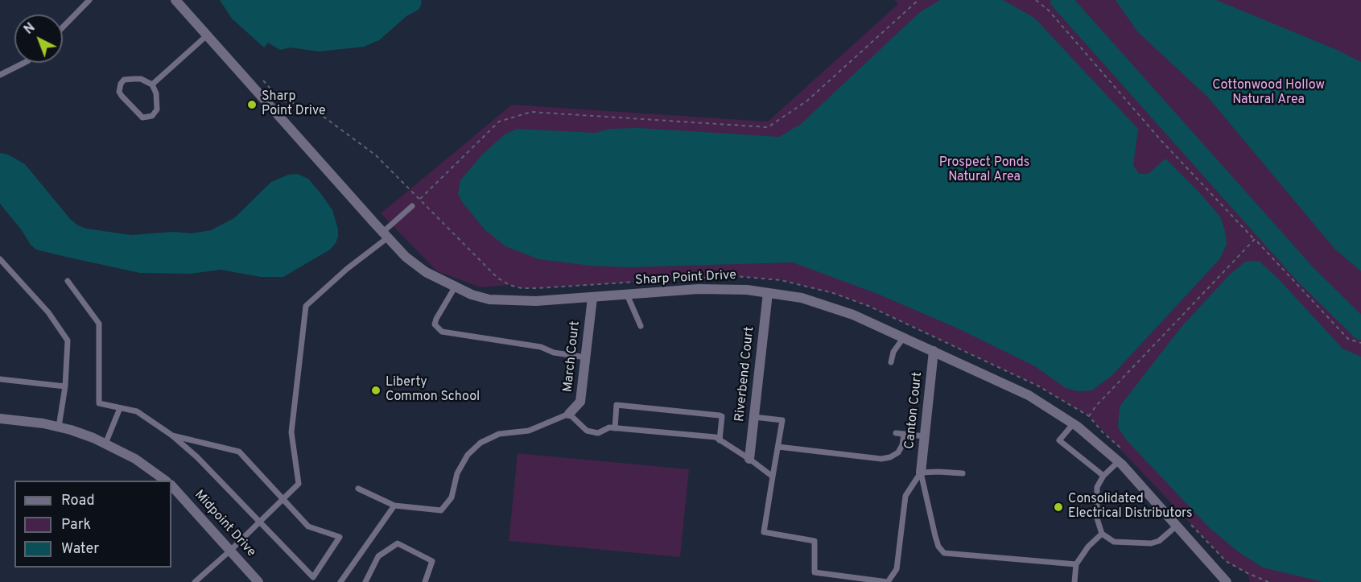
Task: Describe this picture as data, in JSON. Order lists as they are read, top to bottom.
{
  "streets": {
    "street": [
      "Sharp Point Drive",
      "March Court",
      "Riverbend Court",
      "Canton Court",
      "Midpoint Drive"
    ]
  },
  "crossings": [
    ["Sharp Point Drive", "March Court"],
    ["Sharp Point Drive", "Riverbend Court"],
    ["Sharp Point Drive", "Canton Court"]
  ],
  "parks": ["Cottonwood Hollow Natural Area", "Prospect Ponds Natural Area"],
  "places": ["Sharp Point Drive", "Liberty Common School", "Consolidated Electrical Distributors"],
  "legend": ["Road", "Park", "Water"],
  "north": "top left"
}
